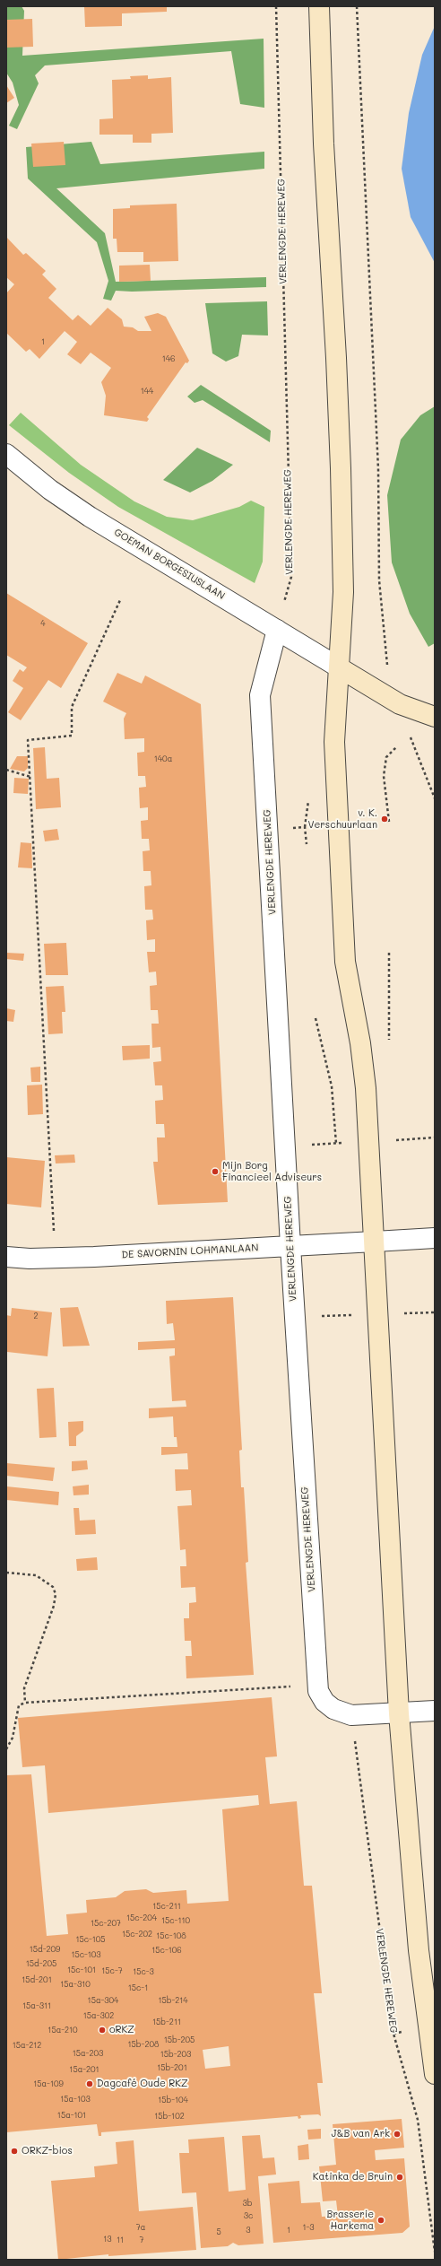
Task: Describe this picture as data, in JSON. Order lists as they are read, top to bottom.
{
  "streets": {
    "street": ["VERLENGDE HEREWEG", "GOEMAN BORGESIUSLAAN", "DE SAVORNIN LOHMANLAAN"]
  },
  "crossings": [
    ["VERLENGDE HEREWEG", "GOEMAN BORGESIUSLAAN"],
    ["VERLENGDE HEREWEG", "DE SAVORNIN LOHMANLAAN"]
  ],
  "places": [
    "v. K. Verschuurlaan",
    "Mijn Borg Financieel Adviseurs",
    "oRKZ",
    "Dagcafé Oude RKZ",
    "J&B van Ark",
    "ORKZ-bios",
    "Katinka de Bruin",
    "Brasserie Harkema"
  ],
  "house_numbers": [
    "1",
    "146",
    "144",
    "4",
    "140a",
    "2",
    "15c-211",
    "15c-204",
    "15c-110",
    "15c-207",
    "15c-202",
    "15c-108",
    "15c-105",
    "15d-209",
    "15c-106",
    "15c-103",
    "15d-205",
    "15c-101",
    "15c-7",
    "15c-3",
    "15d-201",
    "15a-310",
    "15c-1",
    "15a-304",
    "15b-214",
    "15a-311",
    "15a-302",
    "15b-211",
    "15a-210",
    "15b-205",
    "15b-208",
    "15a-212",
    "15a-203",
    "15b-203",
    "15b-201",
    "15a-201",
    "15a-109",
    "15a-103",
    "15b-104",
    "15a-101",
    "15b-102",
    "3b",
    "3c",
    "7a",
    "1-3",
    "3",
    "1",
    "5",
    "13",
    "11",
    "7"
  ]
}
